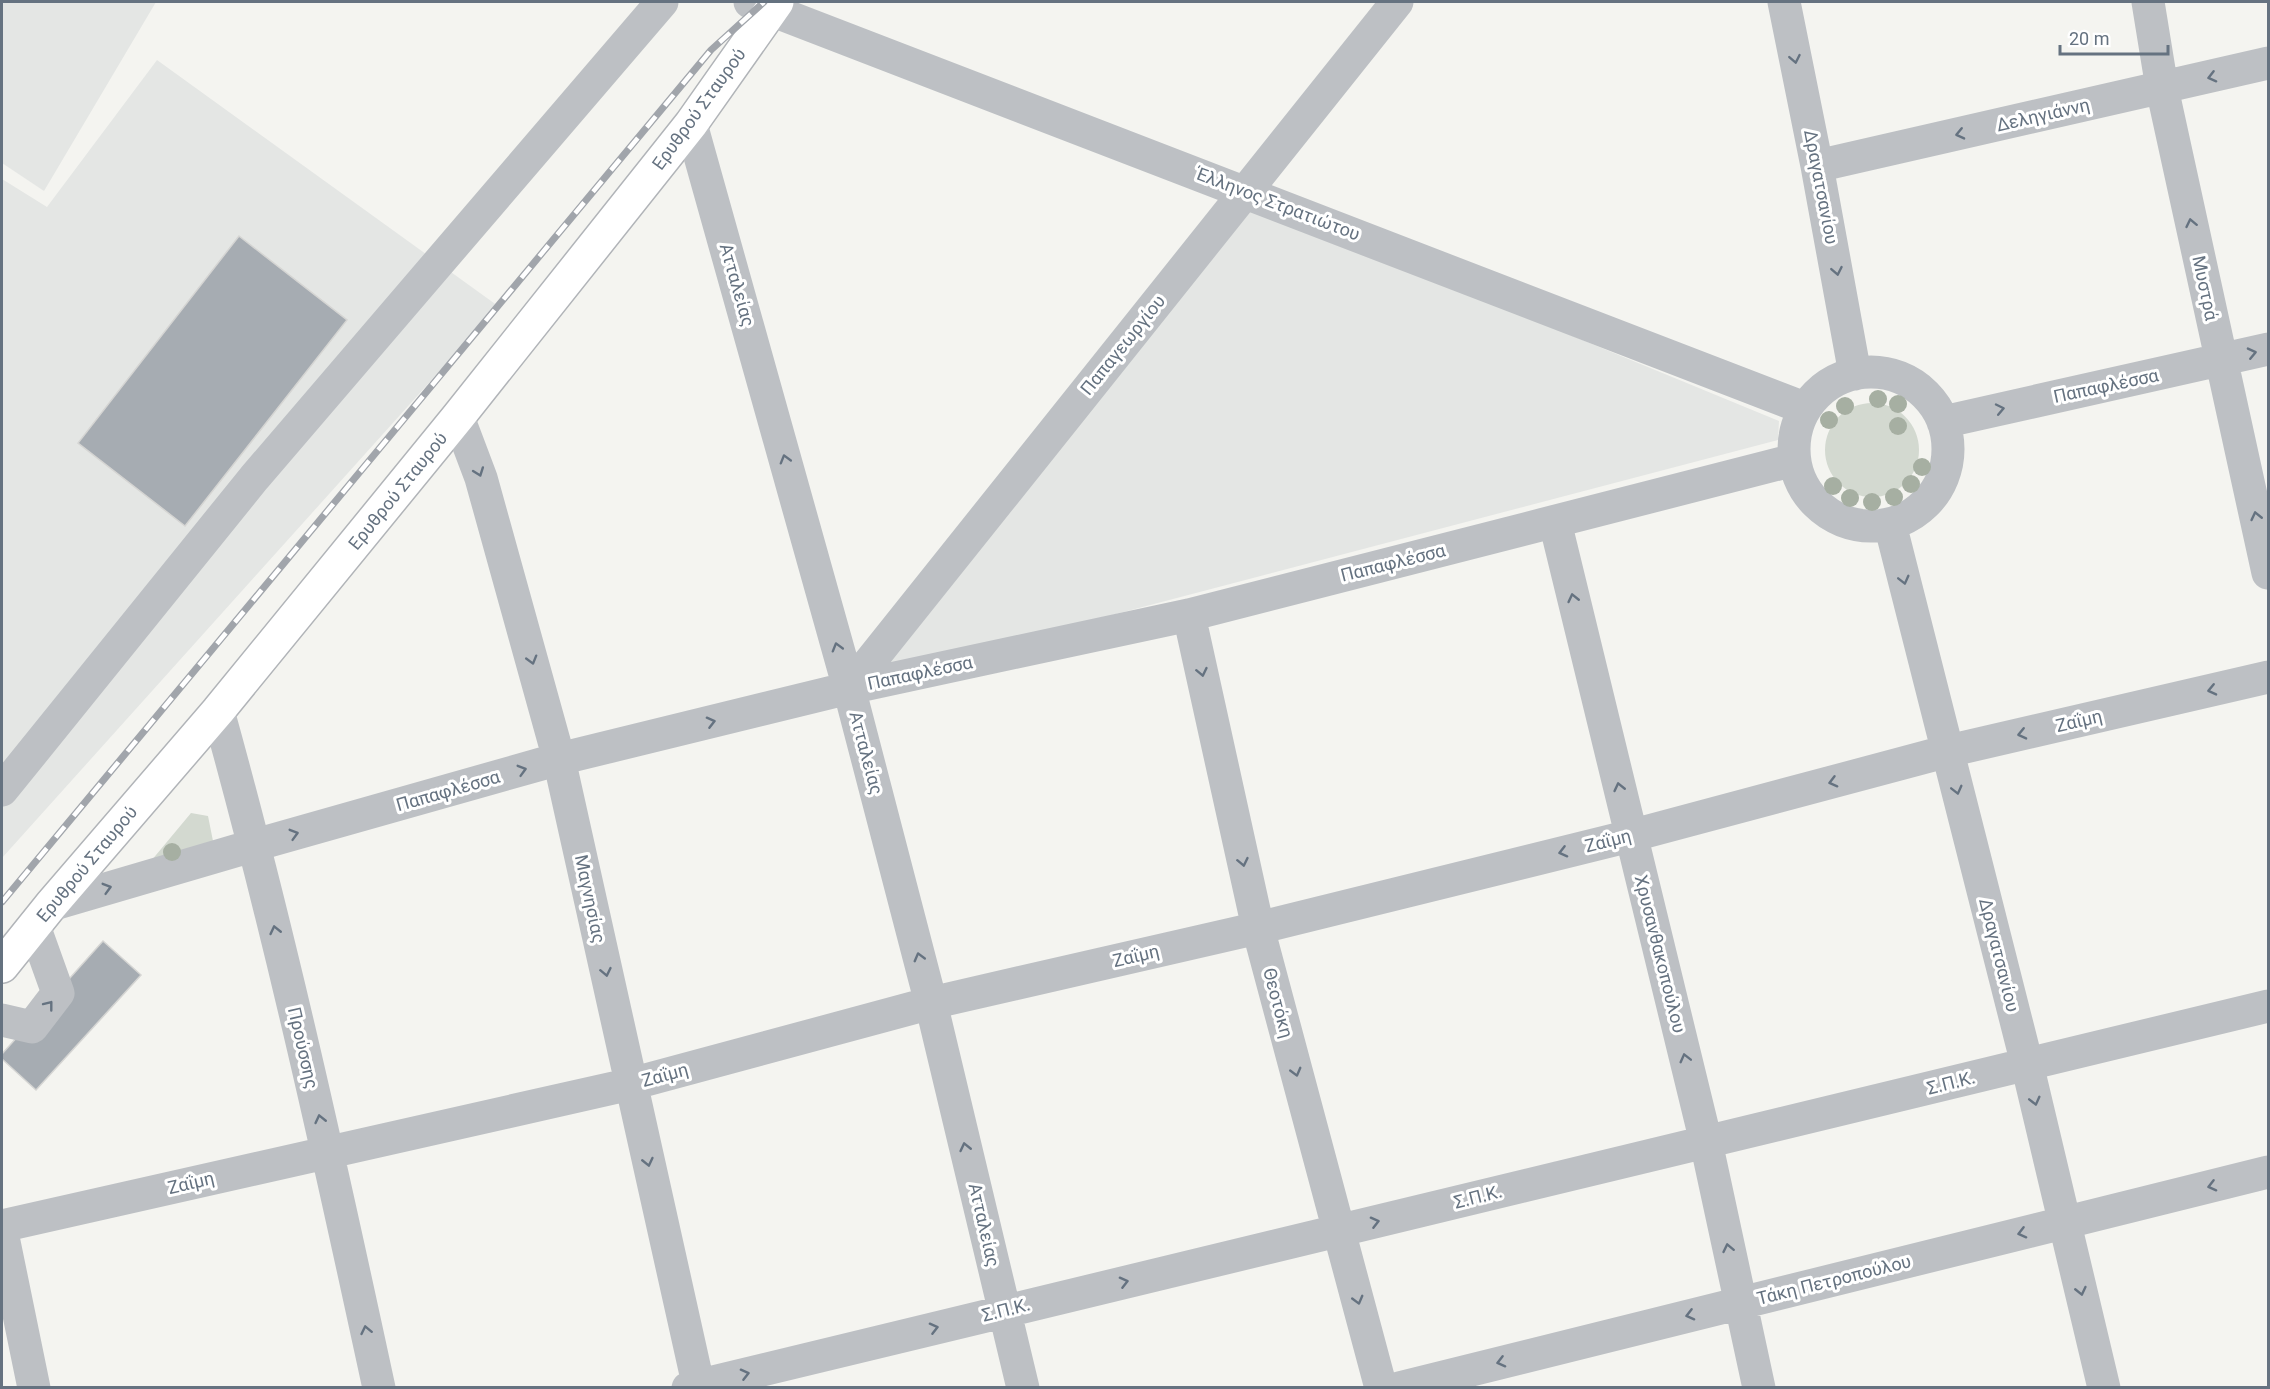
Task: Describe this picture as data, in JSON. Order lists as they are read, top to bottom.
{
  "streets": {
    "main road": ["Ερυθρού Σταυρού"],
    "street": [
      "Δεληγιάννη",
      "Δραγατσανίου",
      "Έλληνος Στρατιώτου",
      "Ατταλείας",
      "Μυστρά",
      "Παπαγεωργίου",
      "Παπαφλέσσα",
      "Ζαΐμη",
      "Μαγνησίας",
      "Χρυσανθακοπούλου",
      "Θεοτόκη",
      "Προύσσης",
      "Σ.Π.Κ.",
      "Τάκη Πετροπούλου"
    ]
  },
  "crossings": [
    ["Ερυθρού Σταυρού", "Έλληνος Στρατιώτου"],
    ["Ερυθρού Σταυρού", "Ατταλείας"],
    ["Ερυθρού Σταυρού", "Παπαφλέσσα"],
    ["Ερυθρού Σταυρού", "Μαγνησίας"],
    ["Ερυθρού Σταυρού", "Προύσσης"],
    ["Δεληγιάννη", "Δραγατσανίου"],
    ["Δεληγιάννη", "Μυστρά"],
    ["Δραγατσανίου", "Έλληνος Στρατιώτου"],
    ["Δραγατσανίου", "Παπαφλέσσα"],
    ["Δραγατσανίου", "Ζαΐμη"],
    ["Δραγατσανίου", "Σ.Π.Κ."],
    ["Δραγατσανίου", "Τάκη Πετροπούλου"],
    ["Έλληνος Στρατιώτου", "Παπαγεωργίου"],
    ["Έλληνος Στρατιώτου", "Παπαφλέσσα"],
    ["Ατταλείας", "Παπαγεωργίου"],
    ["Ατταλείας", "Παπαφλέσσα"],
    ["Ατταλείας", "Ζαΐμη"],
    ["Ατταλείας", "Σ.Π.Κ."],
    ["Μυστρά", "Παπαφλέσσα"],
    ["Παπαγεωργίου", "Παπαφλέσσα"],
    ["Παπαφλέσσα", "Μαγνησίας"],
    ["Παπαφλέσσα", "Χρυσανθακοπούλου"],
    ["Παπαφλέσσα", "Θεοτόκη"],
    ["Παπαφλέσσα", "Προύσσης"],
    ["Ζαΐμη", "Μαγνησίας"],
    ["Ζαΐμη", "Χρυσανθακοπούλου"],
    ["Ζαΐμη", "Θεοτόκη"],
    ["Ζαΐμη", "Προύσσης"],
    ["Μαγνησίας", "Σ.Π.Κ."],
    ["Χρυσανθακοπούλου", "Σ.Π.Κ."],
    ["Χρυσανθακοπούλου", "Τάκη Πετροπούλου"],
    ["Θεοτόκη", "Σ.Π.Κ."]
  ],
  "one_way": [
    "Δεληγιάννη",
    "Δραγατσανίου",
    "Ατταλείας",
    "Μυστρά",
    "Παπαφλέσσα",
    "Ζαΐμη",
    "Μαγνησίας",
    "Χρυσανθακοπούλου",
    "Θεοτόκη",
    "Προύσσης",
    "Σ.Π.Κ.",
    "Τάκη Πετροπούλου"
  ],
  "scale_bar": "20 m"
}
